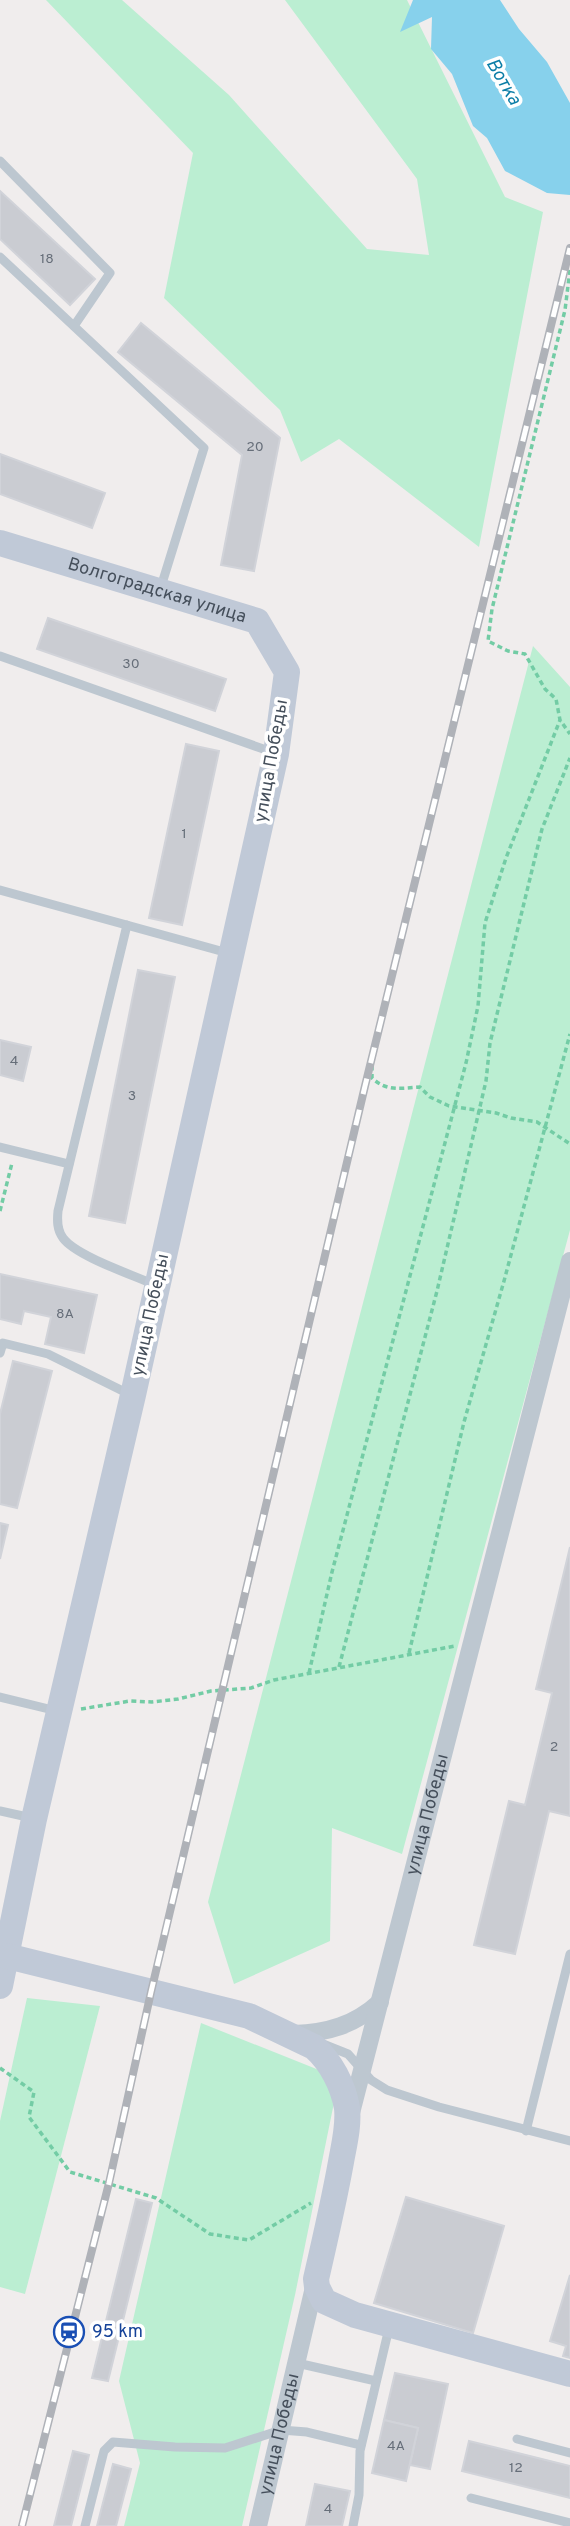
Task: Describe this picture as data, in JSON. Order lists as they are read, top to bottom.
{
  "streets": {
    "main road": ["Волгоградская улица", "улица Победы"]
  },
  "crossings": [
    ["Волгоградская улица", "улица Победы"]
  ],
  "water": ["Вотка"],
  "places": {
    "station": ["95 km"]
  },
  "house_numbers": [
    "18",
    "20",
    "30",
    "1",
    "4",
    "3",
    "8А",
    "2",
    "4А",
    "12",
    "4"
  ]
}
